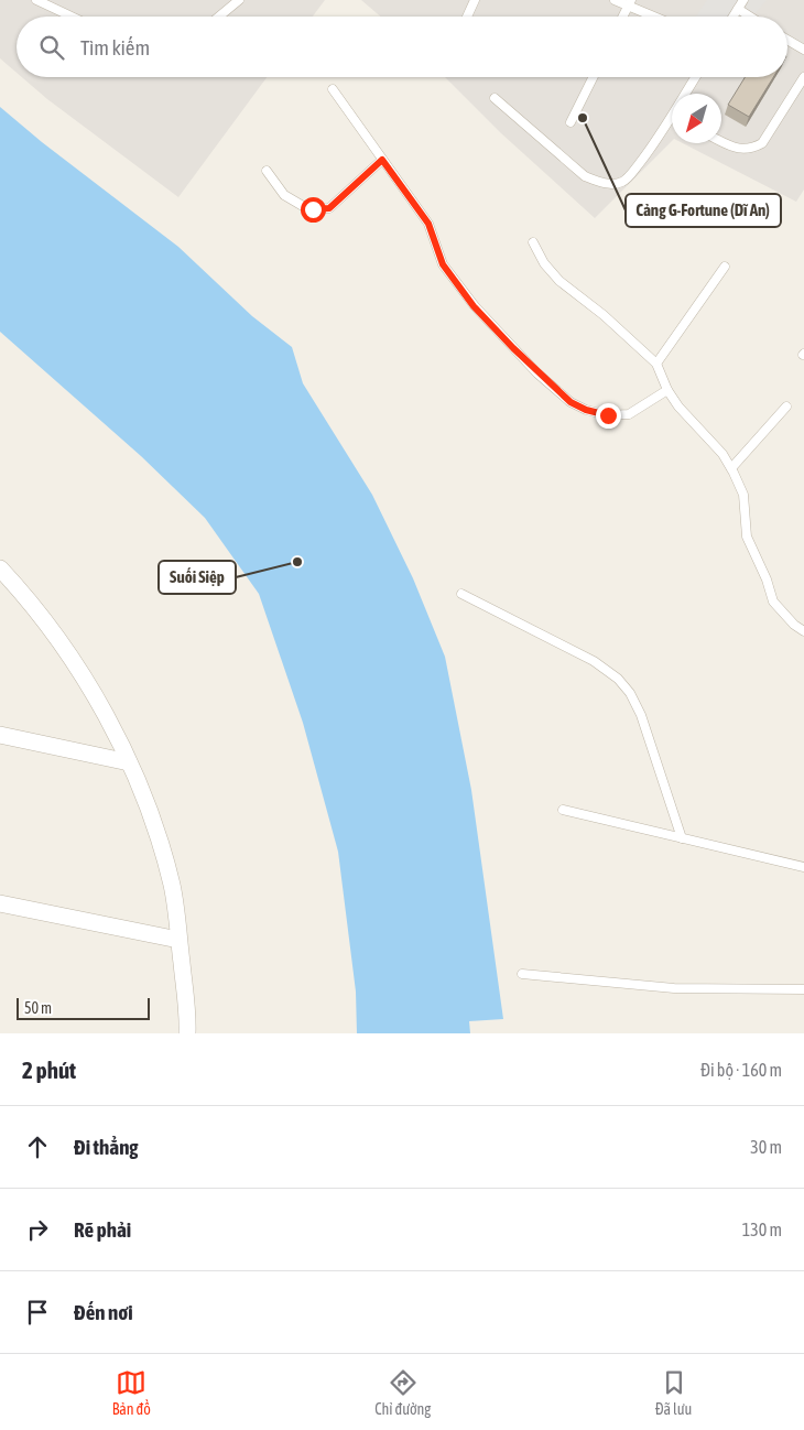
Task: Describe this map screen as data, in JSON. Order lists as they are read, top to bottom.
{
  "places": ["Cảng G-Fortune (Dĩ An)", "Suối Siệp"],
  "scale_bar": "50 m",
  "north": "bottom left",
  "page": {
    "search": "Tìm kiếm",
    "scale": "50 m",
    "heading": ["2 phút", "Đi bộ · 160 m"],
    "list": [
      ["Đi thẳng", "30 m"],
      ["Rẽ phải", "130 m"],
      "Đến nơi"
    ],
    "nav": ["Bản đồ", "Chỉ đường", "Đã lưu"]
  }
}
